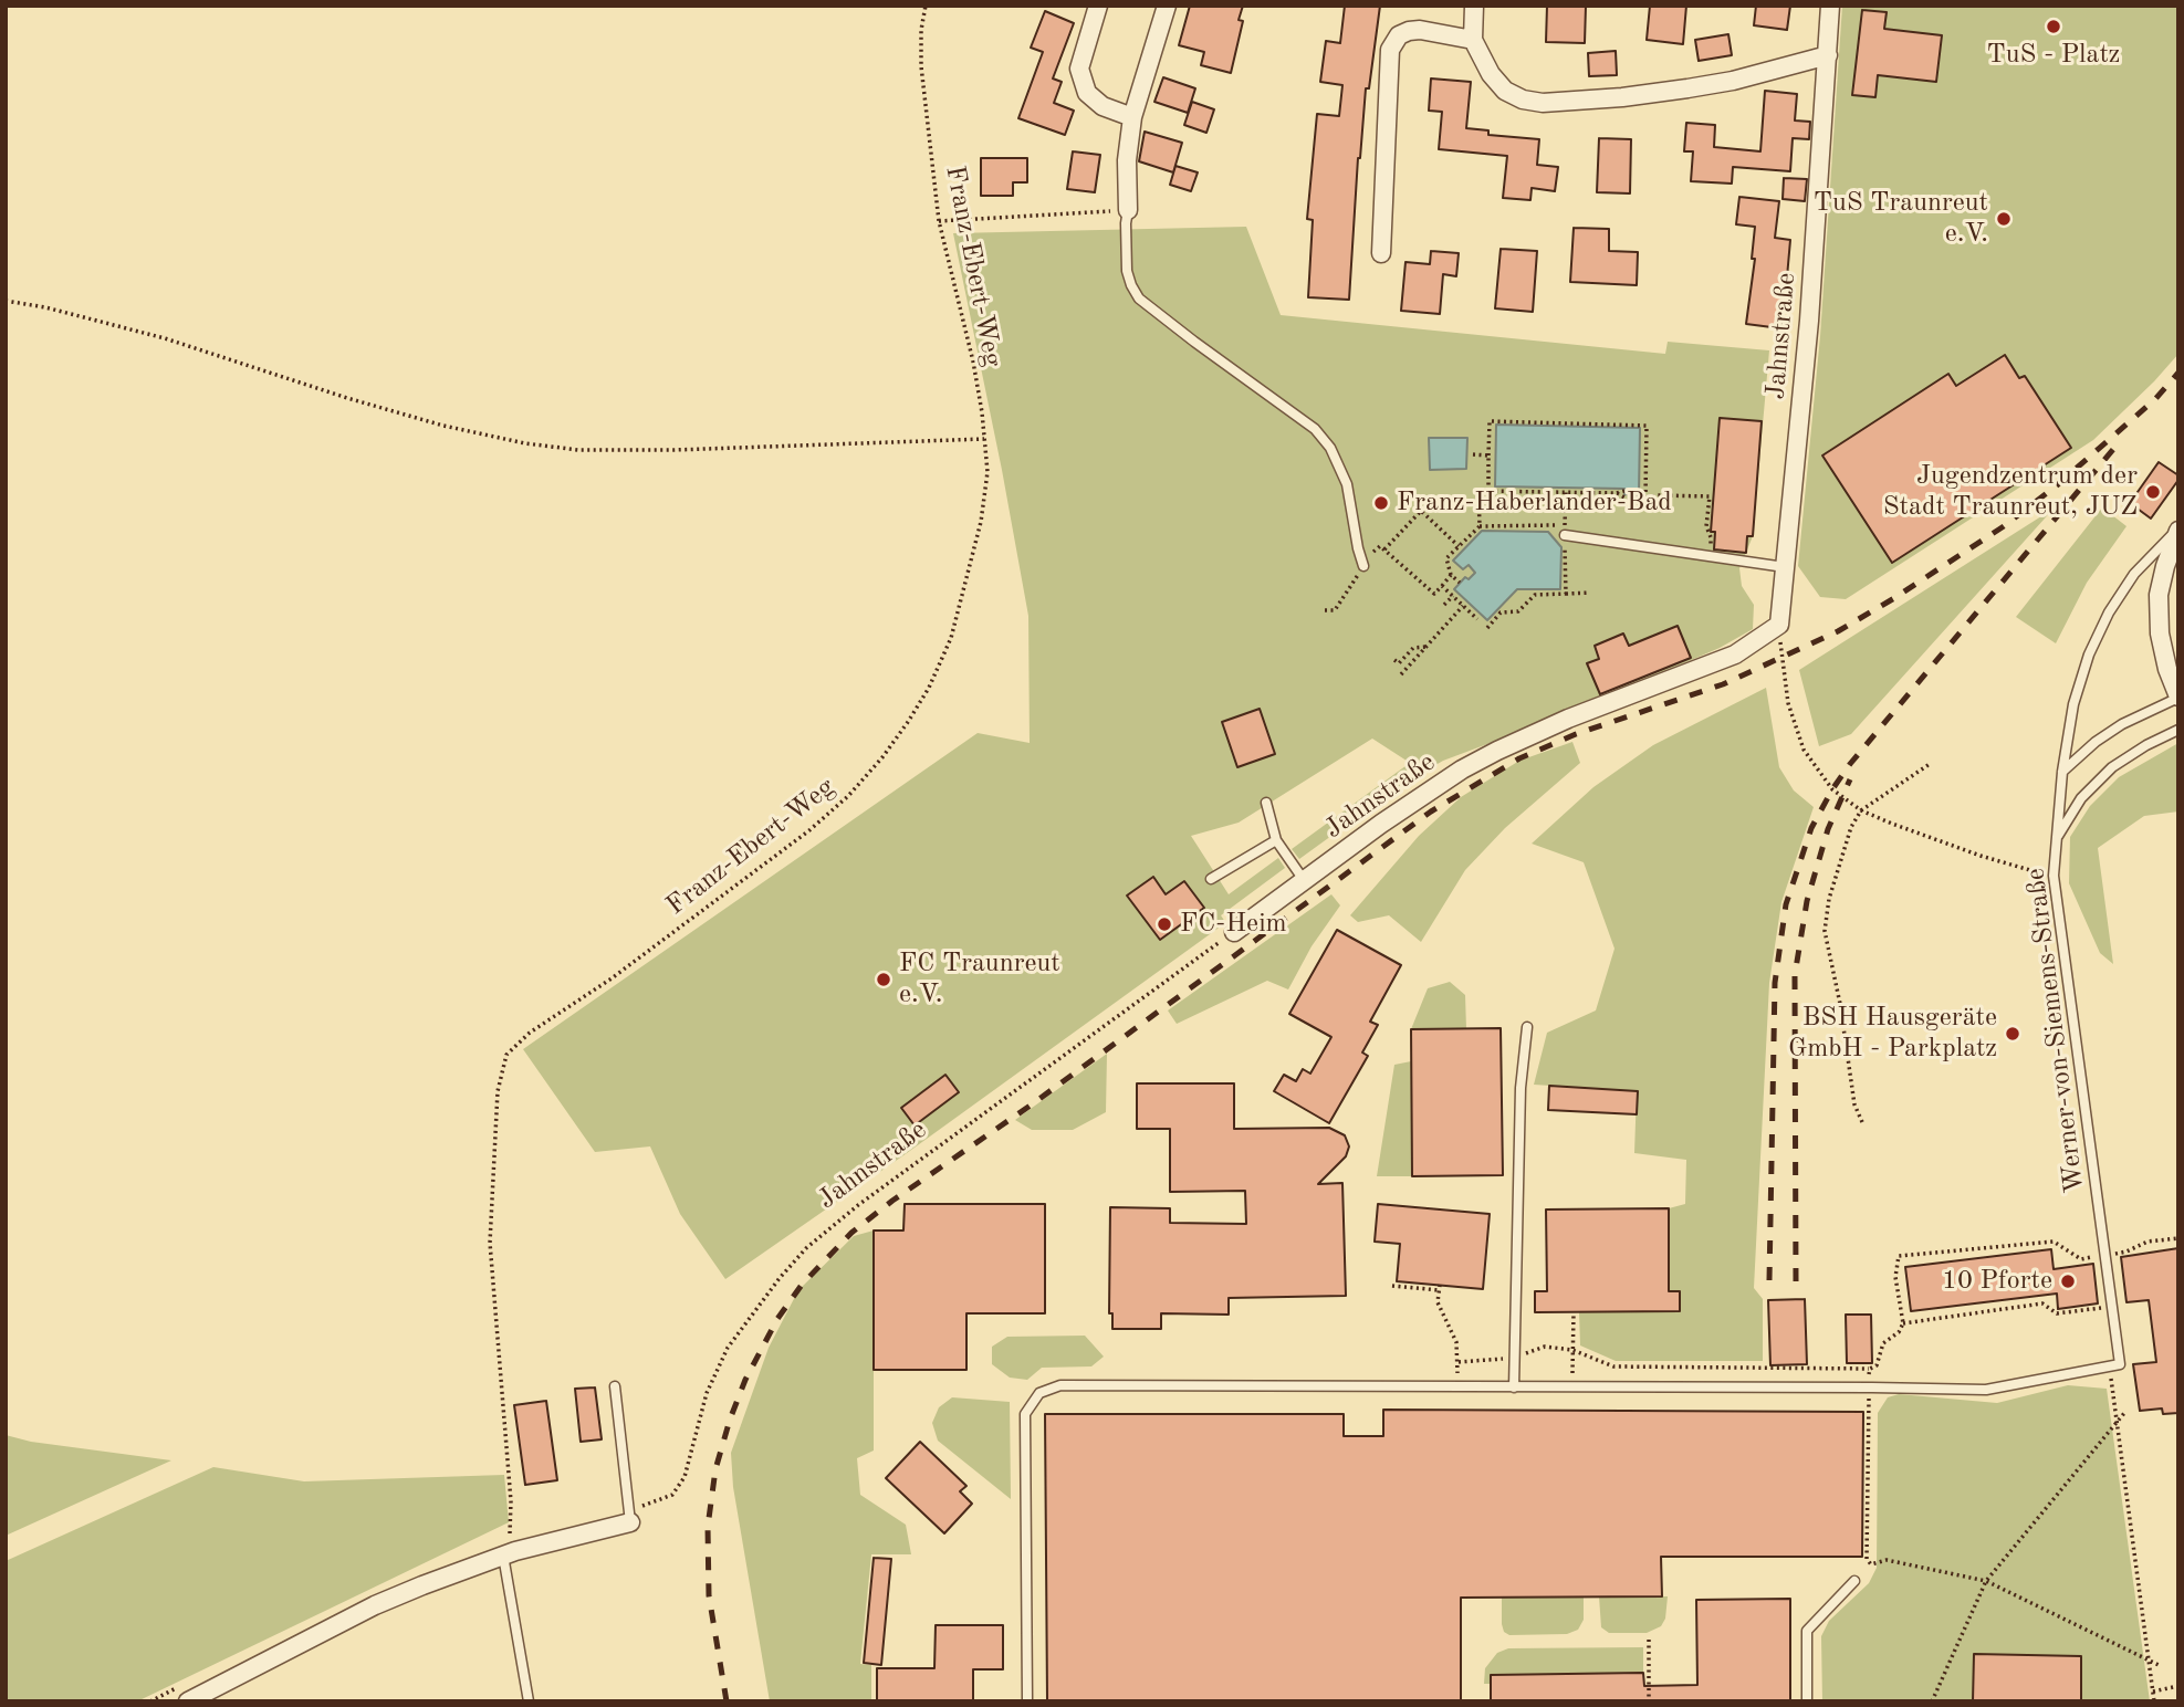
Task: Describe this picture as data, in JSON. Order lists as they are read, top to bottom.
{
  "streets": {
    "street": ["Jahnstraße"],
    "lane": ["Werner-von-Siemens-Straße"],
    "path": ["Franz-Ebert-Weg"]
  },
  "places": [
    "TuS - Platz",
    "TuS Traunreut e.V.",
    "Jugendzentrum der Stadt Traunreut, JUZ",
    "Franz-Haberlander-Bad",
    "FC-Heim",
    "FC Traunreut e.V.",
    "BSH Hausgeräte GmbH - Parkplatz",
    "10 Pforte"
  ]
}
